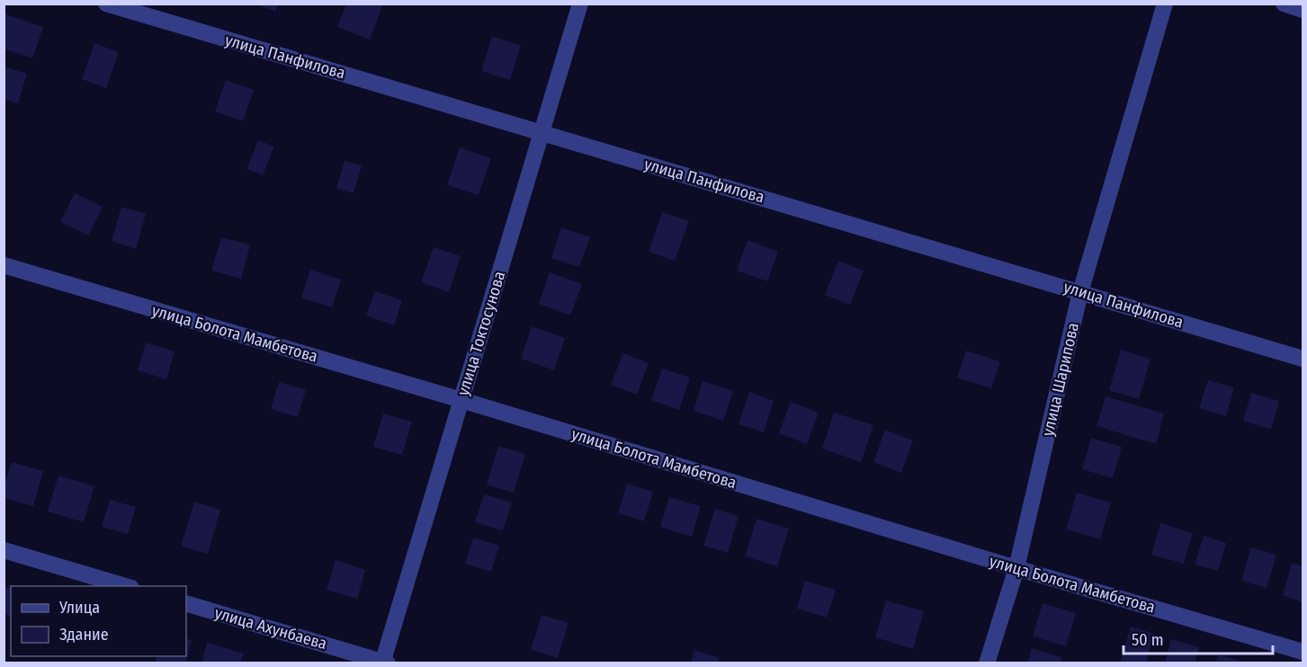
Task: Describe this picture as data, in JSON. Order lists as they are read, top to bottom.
{
  "streets": {
    "street": [
      "улица Панфилова",
      "улица Болота Мамбетова",
      "улица Токтосунова",
      "улица Шарипова",
      "улица Ахунбаева"
    ]
  },
  "crossings": [
    ["улица Панфилова", "улица Токтосунова"],
    ["улица Панфилова", "улица Шарипова"],
    ["улица Болота Мамбетова", "улица Токтосунова"],
    ["улица Болота Мамбетова", "улица Шарипова"],
    ["улица Токтосунова", "улица Ахунбаева"]
  ],
  "legend": ["Улица", "Здание"],
  "scale_bar": "50 m"
}
